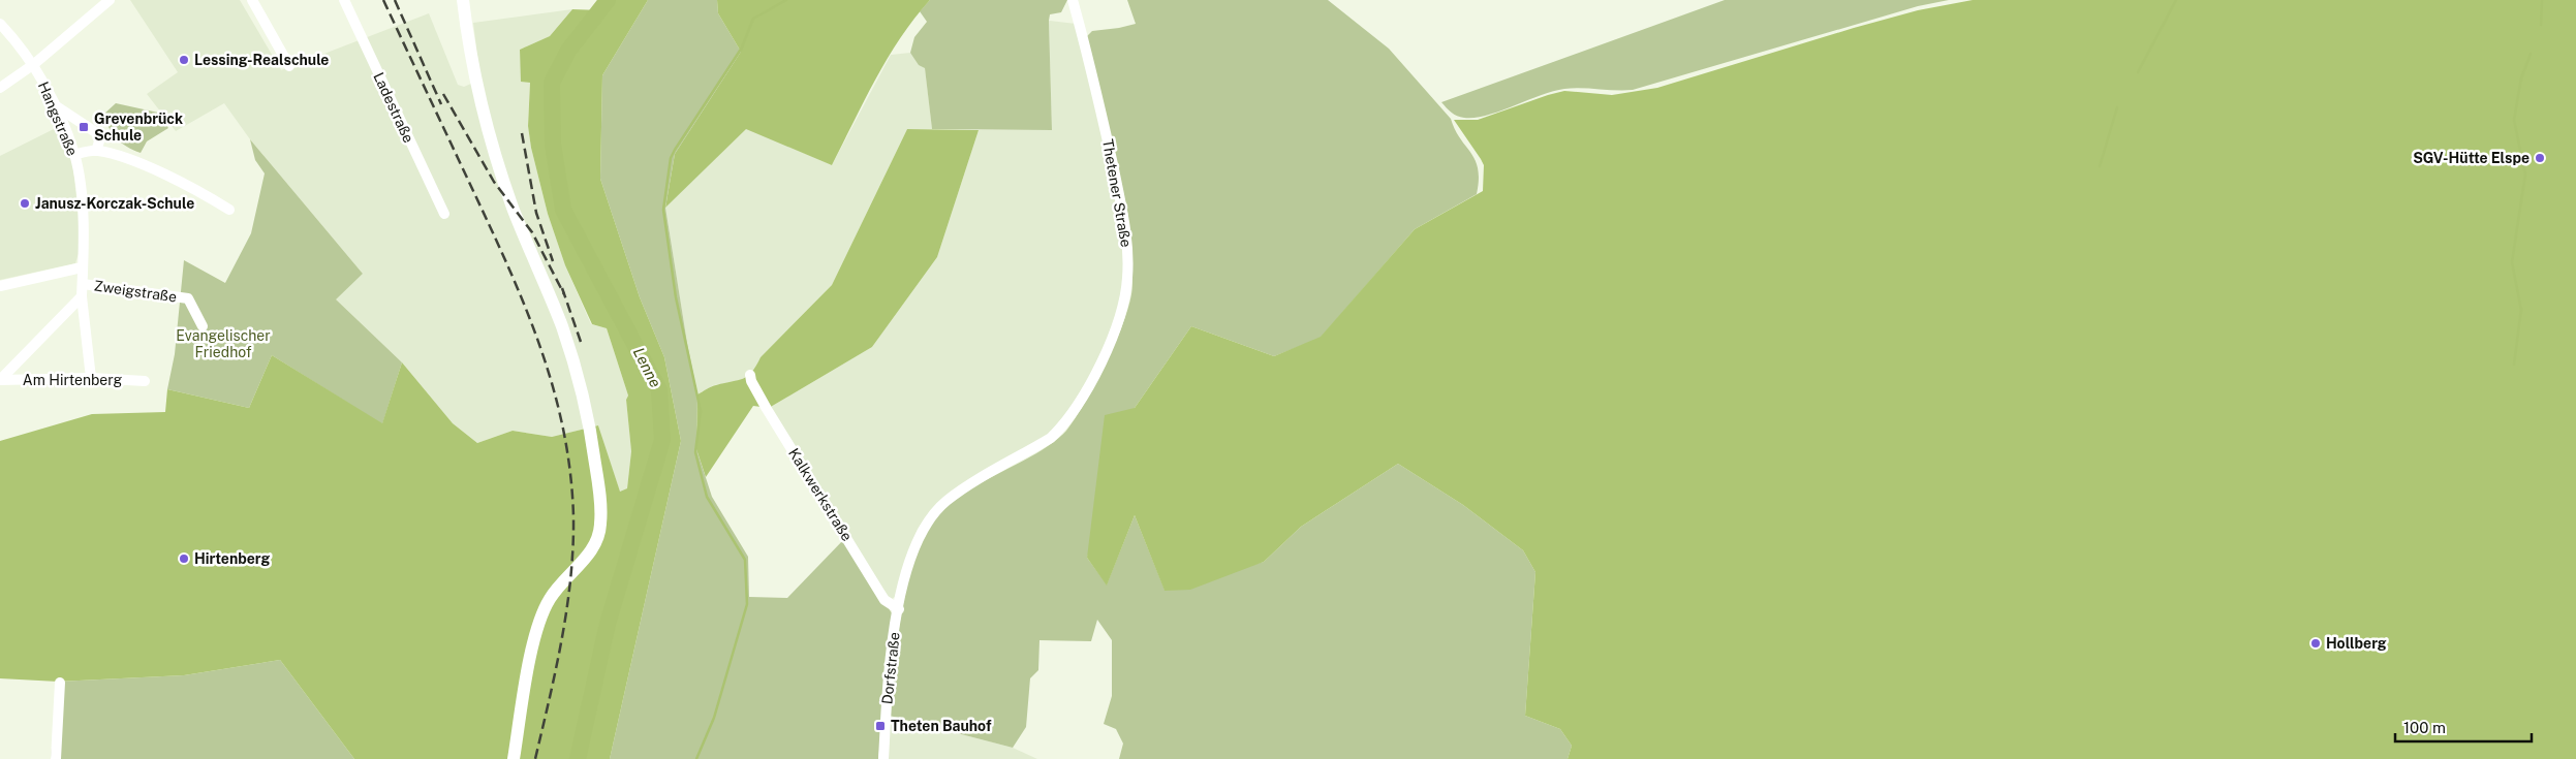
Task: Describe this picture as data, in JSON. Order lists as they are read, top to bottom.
{
  "streets": {
    "street": [
      "Ladestraße",
      "Hangstraße",
      "Thetener Straße",
      "Zweigstraße",
      "Am Hirtenberg",
      "Kalkwerkstraße",
      "Dorfstraße"
    ]
  },
  "crossings": [
    ["Hangstraße", "Zweigstraße"],
    ["Hangstraße", "Am Hirtenberg"],
    ["Thetener Straße", "Kalkwerkstraße"],
    ["Thetener Straße", "Dorfstraße"],
    ["Kalkwerkstraße", "Dorfstraße"]
  ],
  "water": ["Lenne"],
  "parks": ["Evangelischer Friedhof"],
  "places": {
    "other": [
      "Lessing-Realschule",
      "SGV-Hütte Elspe",
      "Janusz-Korczak-Schule",
      "Hirtenberg",
      "Hollberg"
    ],
    "transit": ["Grevenbrück Schule", "Theten Bauhof"]
  },
  "scale_bar": "100 m"
}
